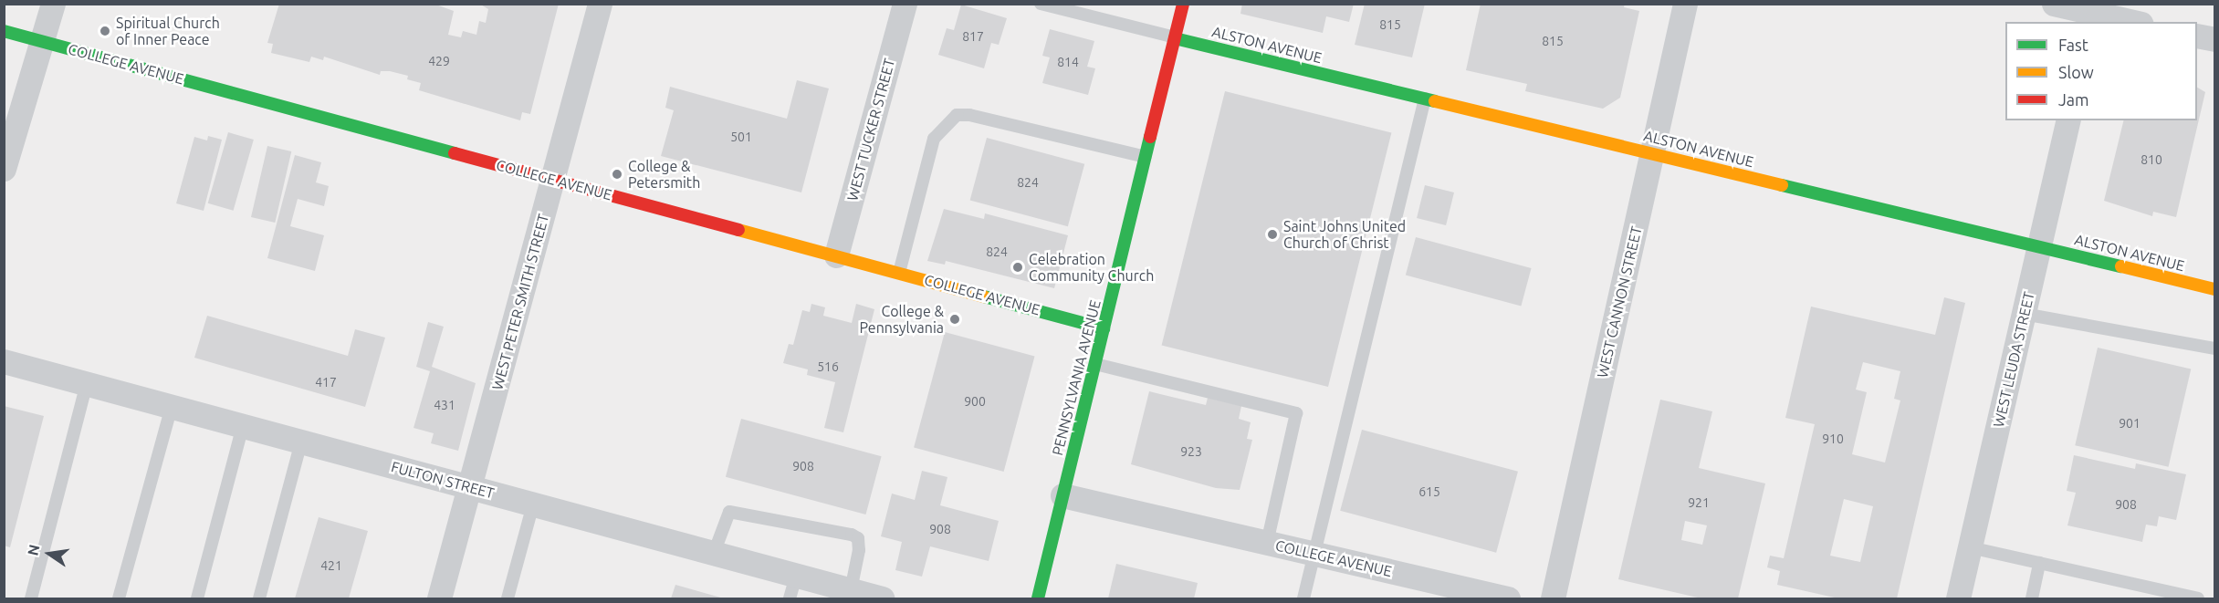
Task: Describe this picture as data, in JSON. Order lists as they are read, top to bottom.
{
  "streets": {
    "street": [
      "ALSTON AVENUE",
      "COLLEGE AVENUE",
      "WEST TUCKER STREET",
      "WEST PETER SMITH STREET",
      "WEST CANNON STREET",
      "WEST LEUDA STREET",
      "PENNSYLVANIA AVENUE",
      "FULTON STREET"
    ]
  },
  "crossings": [
    ["ALSTON AVENUE", "WEST CANNON STREET"],
    ["ALSTON AVENUE", "WEST LEUDA STREET"],
    ["ALSTON AVENUE", "PENNSYLVANIA AVENUE"],
    ["COLLEGE AVENUE", "WEST TUCKER STREET"],
    ["COLLEGE AVENUE", "WEST PETER SMITH STREET"],
    ["COLLEGE AVENUE", "PENNSYLVANIA AVENUE"],
    ["WEST PETER SMITH STREET", "FULTON STREET"]
  ],
  "places": [
    "Spiritual Church of Inner Peace",
    "College & Petersmith",
    "Saint Johns United Church of Christ",
    "Celebration Community Church",
    "College & Pennsylvania"
  ],
  "house_numbers": [
    "815",
    "817",
    "815",
    "429",
    "814",
    "501",
    "810",
    "824",
    "824",
    "516",
    "417",
    "900",
    "431",
    "901",
    "910",
    "923",
    "908",
    "615",
    "921",
    "908",
    "908",
    "421"
  ],
  "legend": ["Fast", "Slow", "Jam"],
  "north": "left"
}
